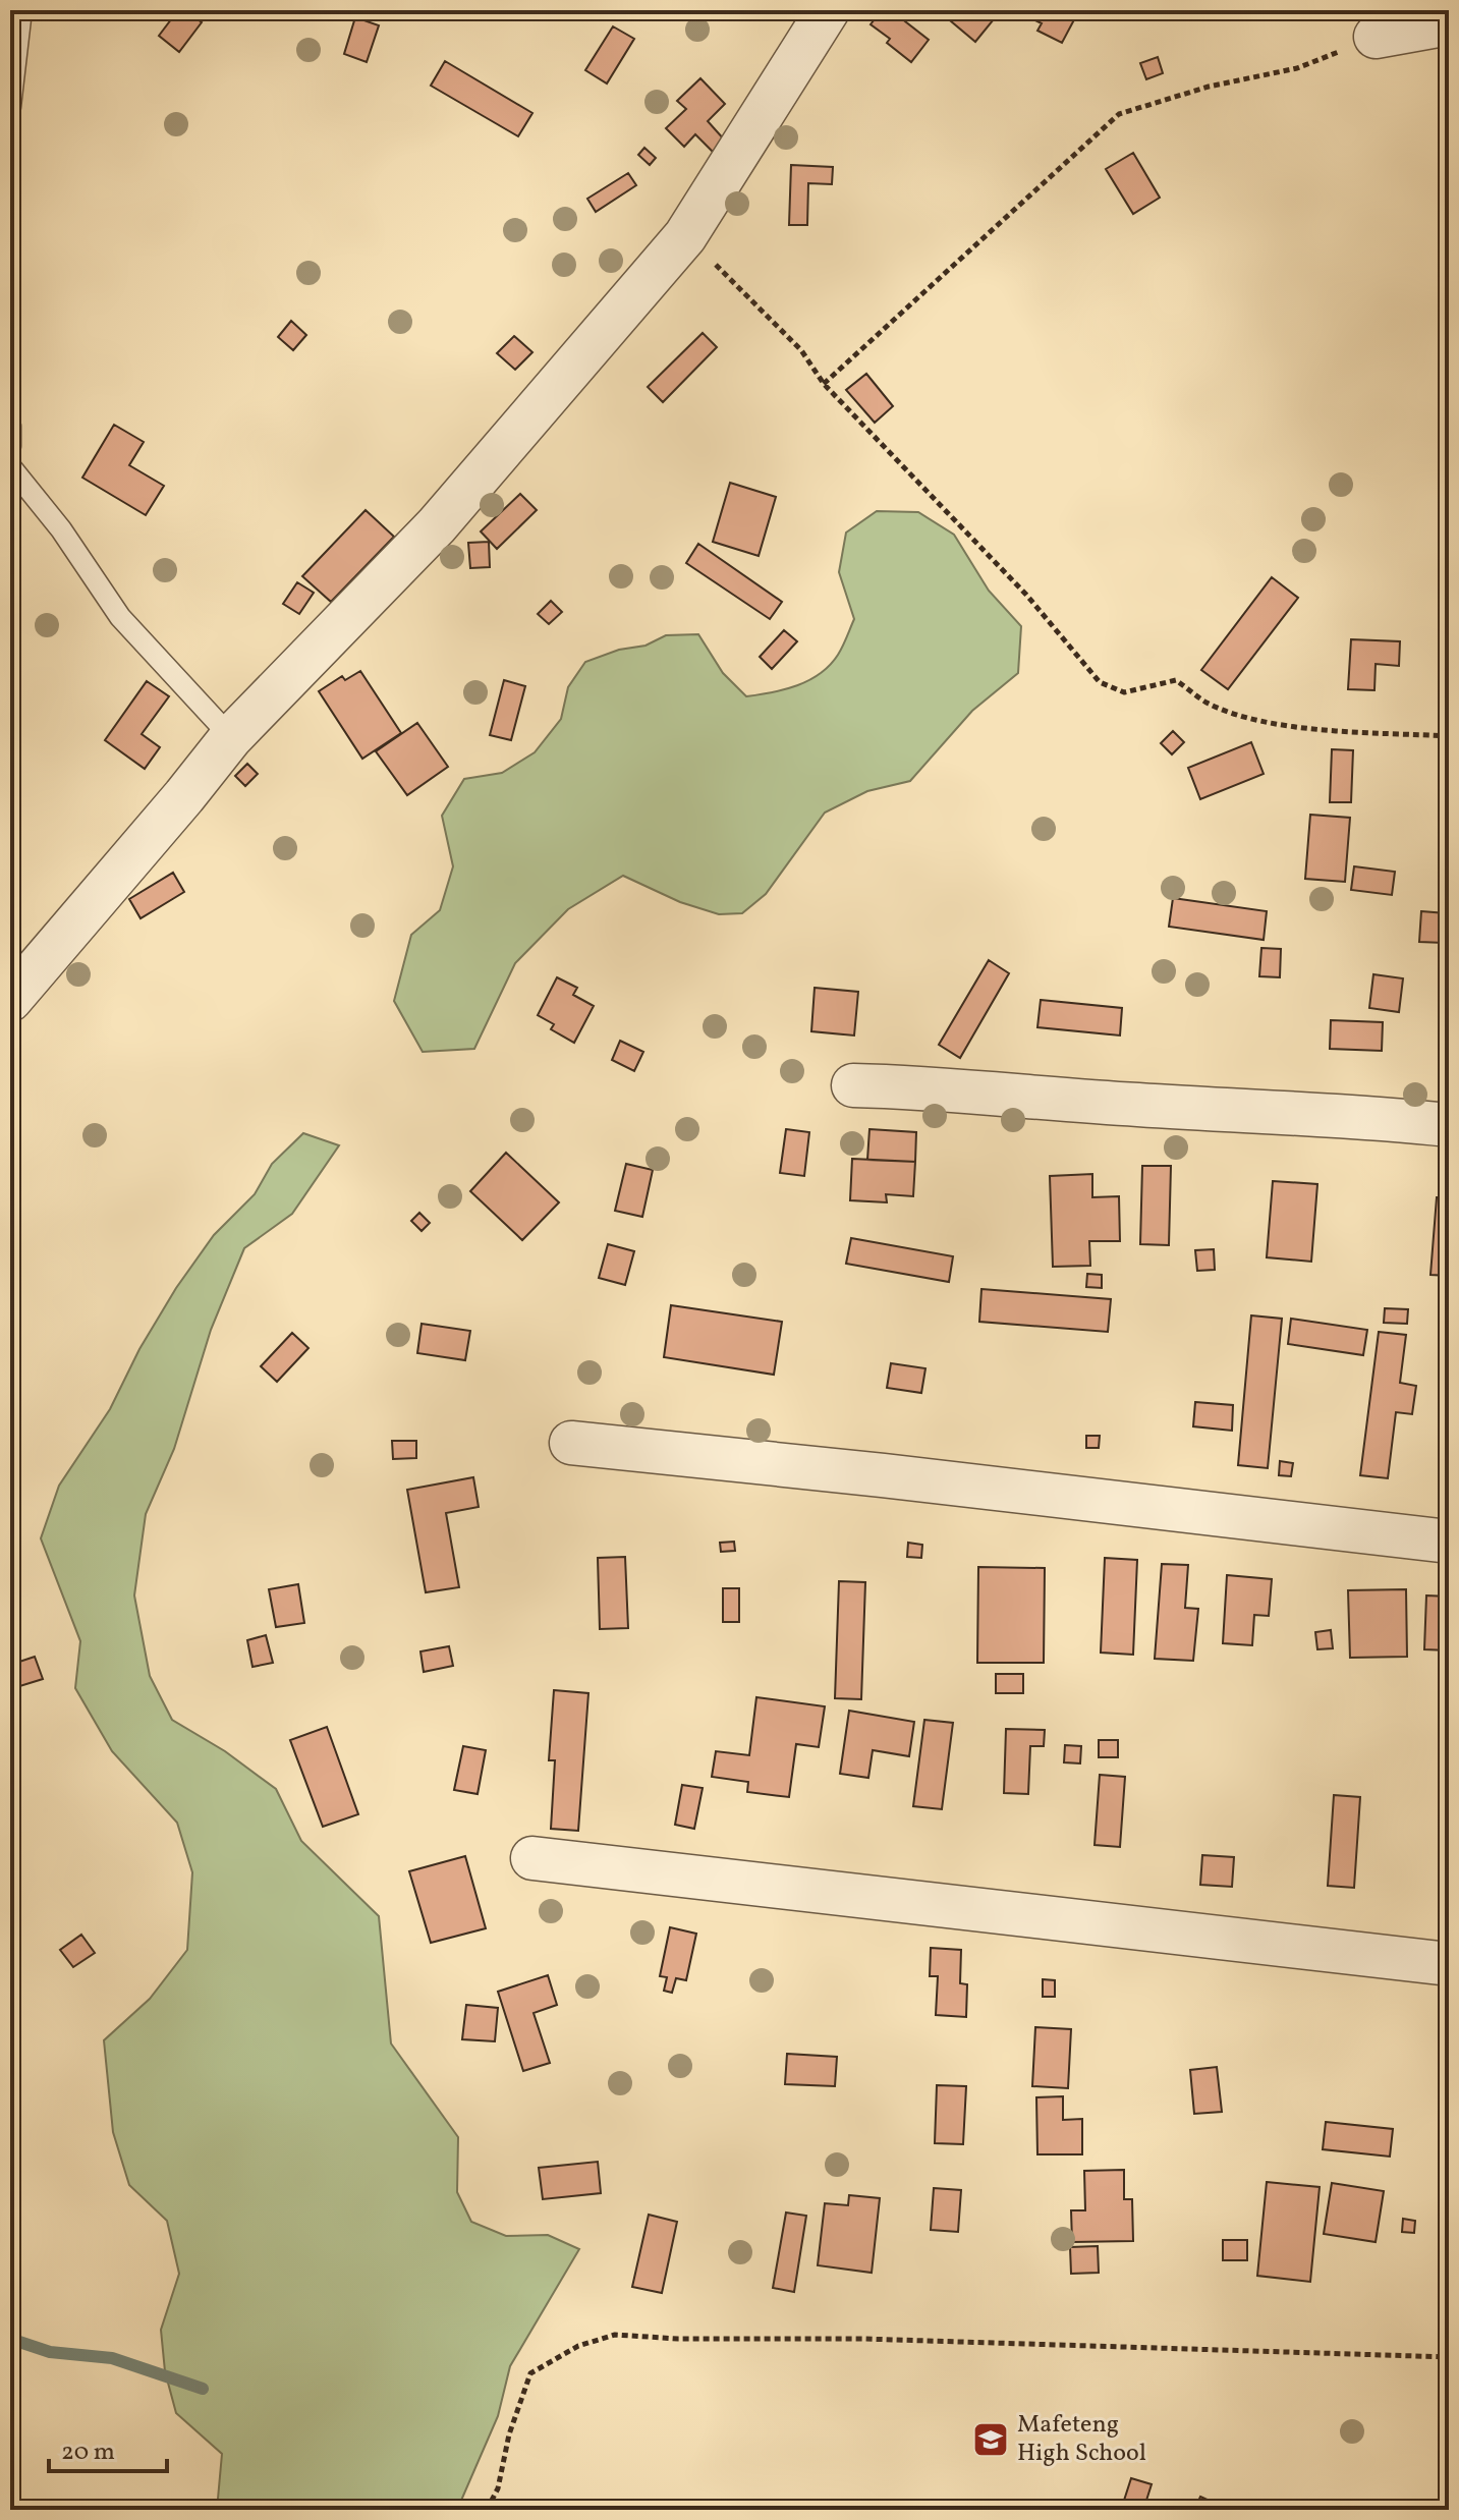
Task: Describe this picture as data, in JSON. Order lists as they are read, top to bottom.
{
  "places": {
    "school or university": ["Mafeteng High School"]
  },
  "scale_bar": "20 m"
}
